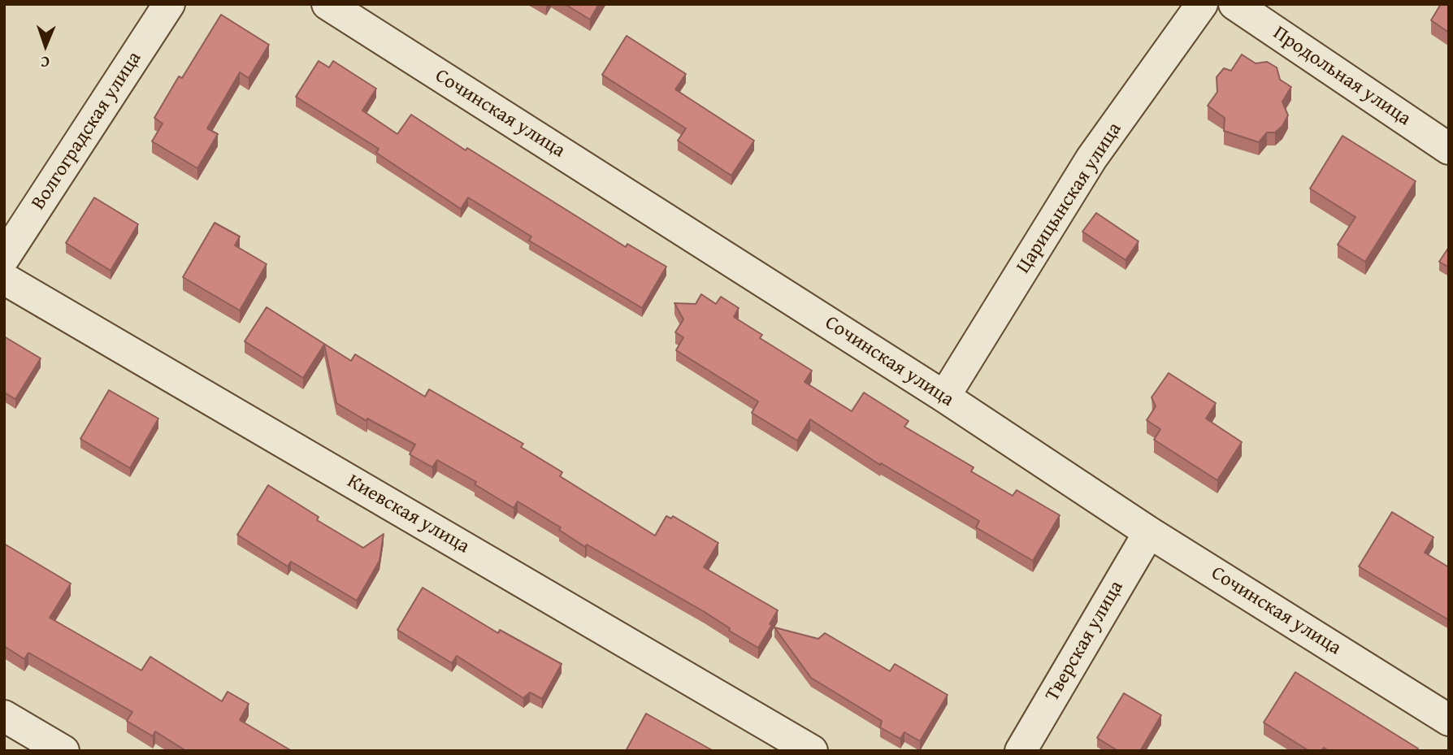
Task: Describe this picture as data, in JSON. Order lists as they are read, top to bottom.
{
  "streets": {
    "street": [
      "Продольная улица",
      "Сочинская улица",
      "Волгоградская улица",
      "Царицынская улица",
      "Киевская улица",
      "Тверская улица"
    ]
  },
  "crossings": [
    ["Сочинская улица", "Царицынская улица"],
    ["Сочинская улица", "Тверская улица"]
  ],
  "north": "bottom"
}
